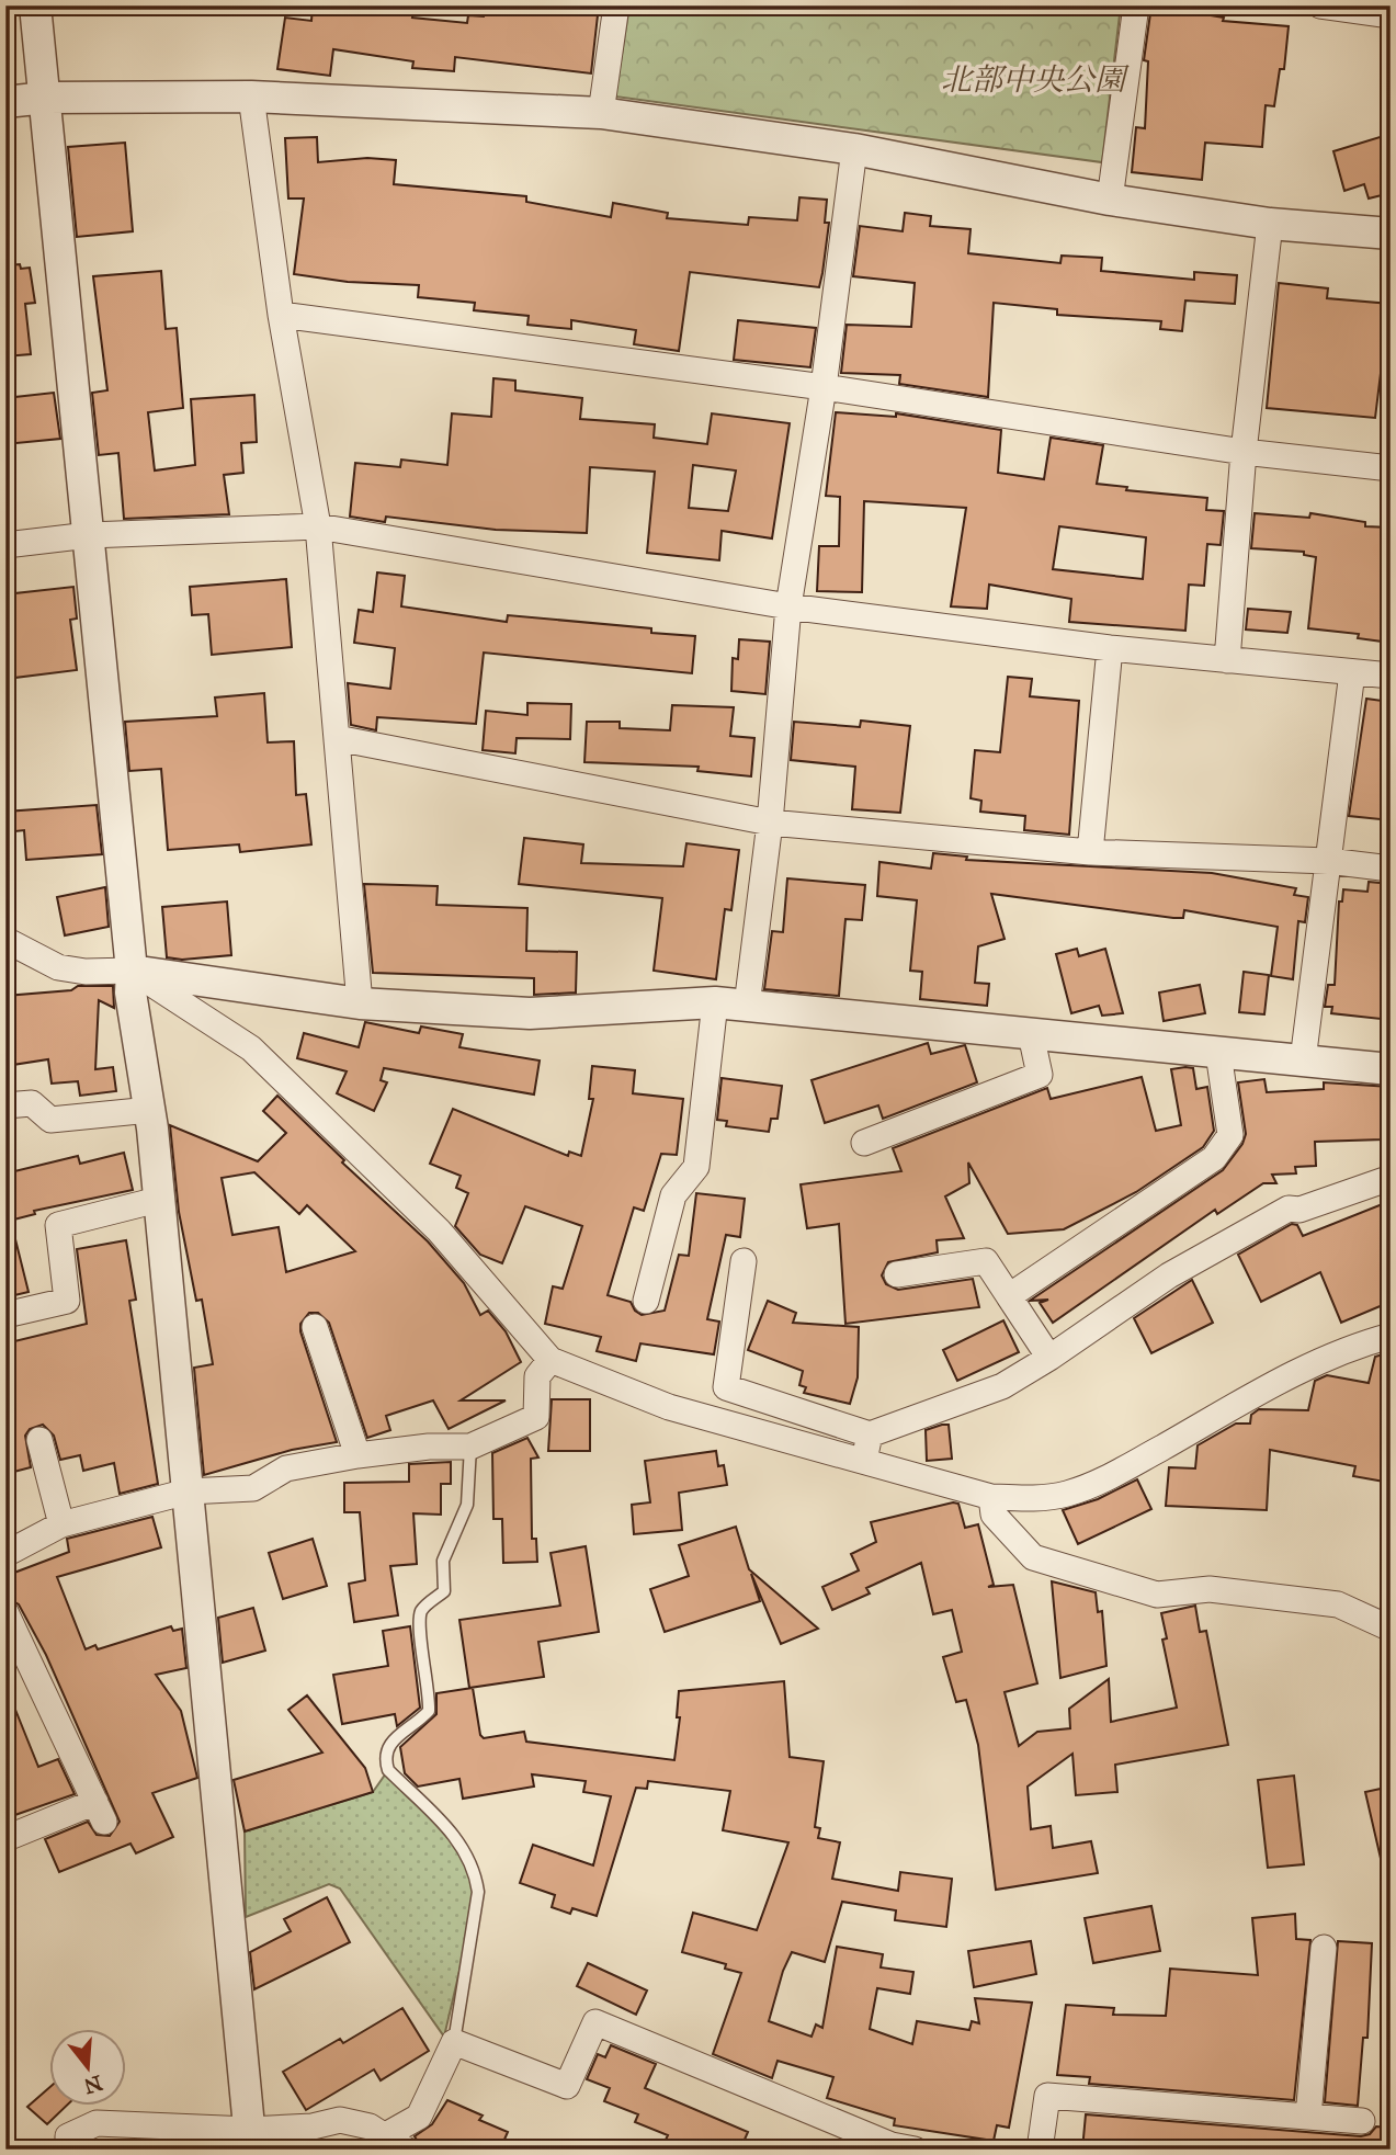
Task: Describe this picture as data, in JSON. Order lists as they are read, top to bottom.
{
  "parks": ["北部中央公園"],
  "north": "bottom"
}
